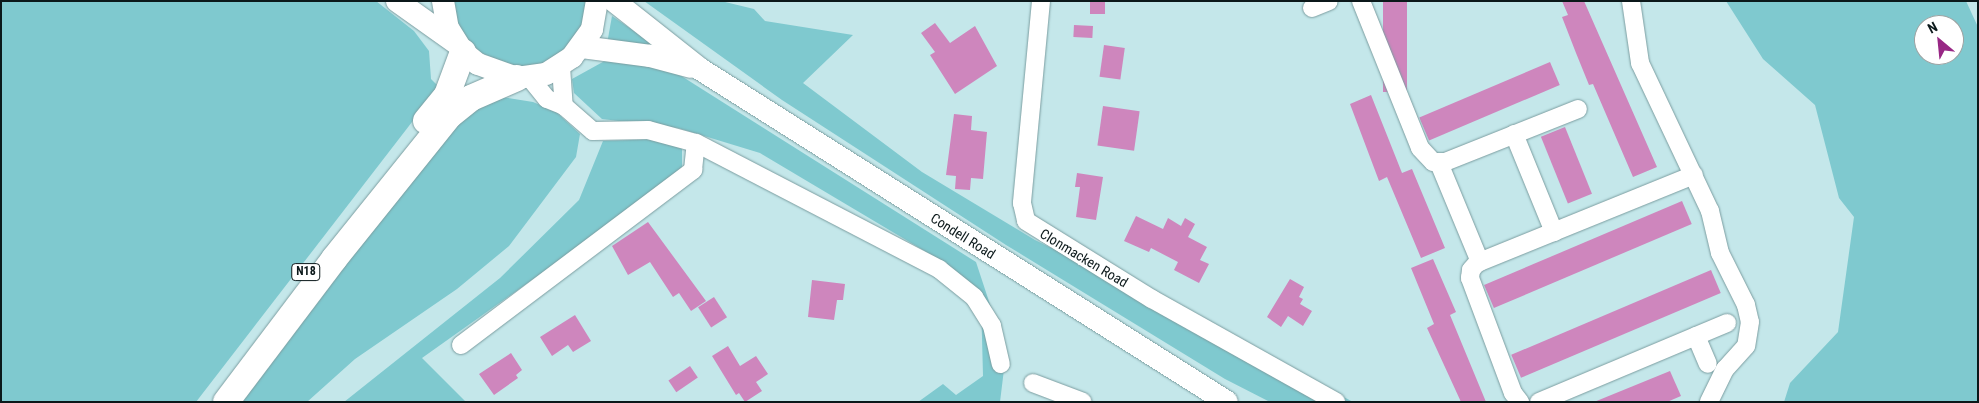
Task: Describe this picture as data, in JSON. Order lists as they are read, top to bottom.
{
  "streets": {
    "highway": ["N18"],
    "main road": ["Condell Road"],
    "street": ["Clonmacken Road"]
  },
  "north": "top left"
}
